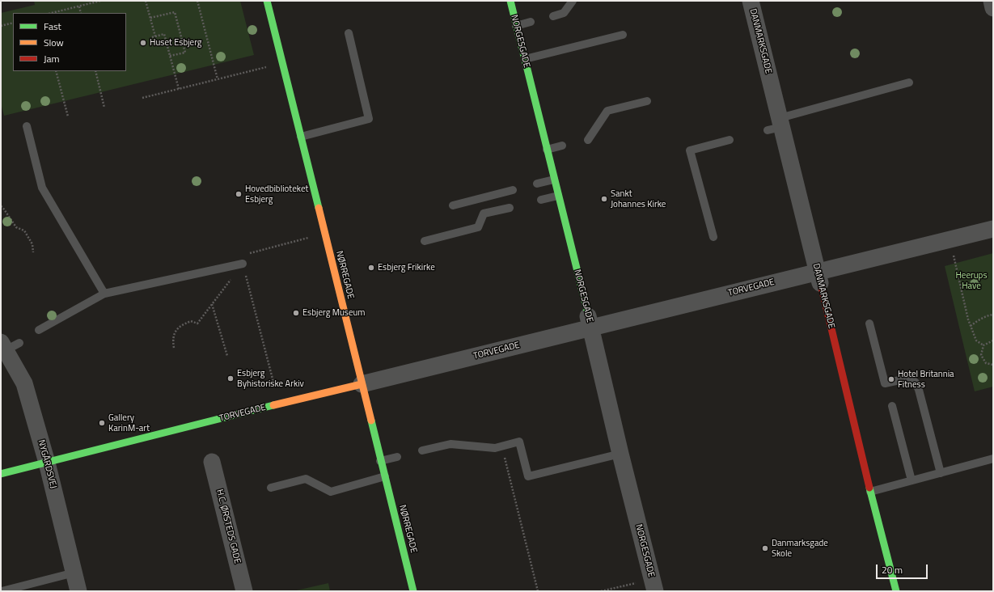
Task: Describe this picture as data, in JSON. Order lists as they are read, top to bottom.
{
  "streets": {
    "street": [
      "NORGESGADE",
      "DANMARKSGADE",
      "NØRREGADE",
      "TORVEGADE",
      "NYGÅRDSVEJ",
      "H.C. ØRSTEDS GADE"
    ]
  },
  "crossings": [
    ["NORGESGADE", "TORVEGADE"],
    ["DANMARKSGADE", "TORVEGADE"],
    ["NØRREGADE", "TORVEGADE"],
    ["TORVEGADE", "NYGÅRDSVEJ"]
  ],
  "parks": ["Heerups Have"],
  "places": [
    "Huset Esbjerg",
    "Hovedbiblioteket Esbjerg",
    "Sankt Johannes Kirke",
    "Esbjerg Frikirke",
    "Esbjerg Museum",
    "Esbjerg Byhistoriske Arkiv",
    "Hotel Britannia Fitness",
    "Gallery KarinM-art",
    "Danmarksgade Skole"
  ],
  "legend": ["Fast", "Slow", "Jam"],
  "scale_bar": "20 m"
}
